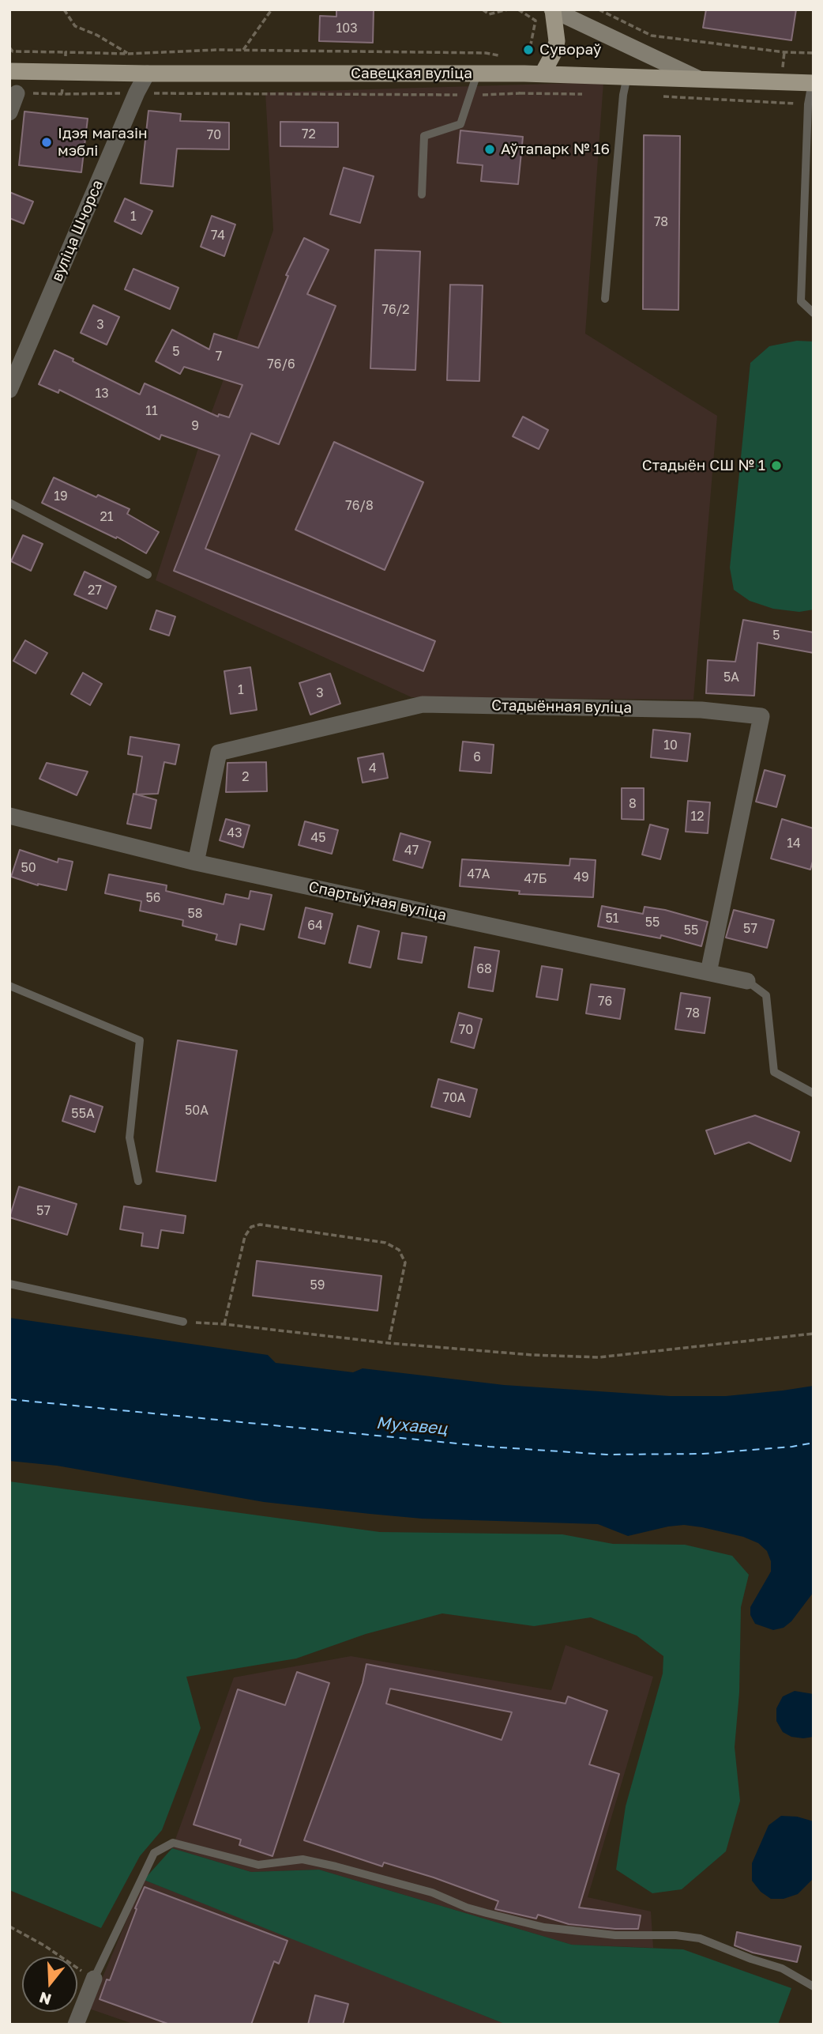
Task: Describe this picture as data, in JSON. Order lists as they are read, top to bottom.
{
  "streets": {
    "main road": ["Савецкая вуліца"],
    "street": ["вуліца Шчорса", "Стадыённая вуліца", "Спартыўная вуліца"]
  },
  "crossings": [
    ["Савецкая вуліца", "вуліца Шчорса"],
    ["Стадыённая вуліца", "Спартыўная вуліца"]
  ],
  "water": ["Мухавец"],
  "places": [
    "Сувораў",
    "Ідэя магазін мэблі",
    "Аўтапарк № 16",
    "Стадыён СШ № 1"
  ],
  "house_numbers": [
    "103",
    "72",
    "70",
    "1",
    "78",
    "74",
    "76/2",
    "3",
    "5",
    "7",
    "76/6",
    "13",
    "11",
    "9",
    "19",
    "76/8",
    "21",
    "27",
    "5",
    "5А",
    "1",
    "3",
    "10",
    "6",
    "4",
    "2",
    "8",
    "12",
    "43",
    "45",
    "14",
    "47",
    "50",
    "47А",
    "49",
    "47Б",
    "56",
    "58",
    "51",
    "55",
    "64",
    "57",
    "55",
    "68",
    "76",
    "78",
    "70",
    "70А",
    "50А",
    "55А",
    "57",
    "59"
  ],
  "north": "bottom"
}
